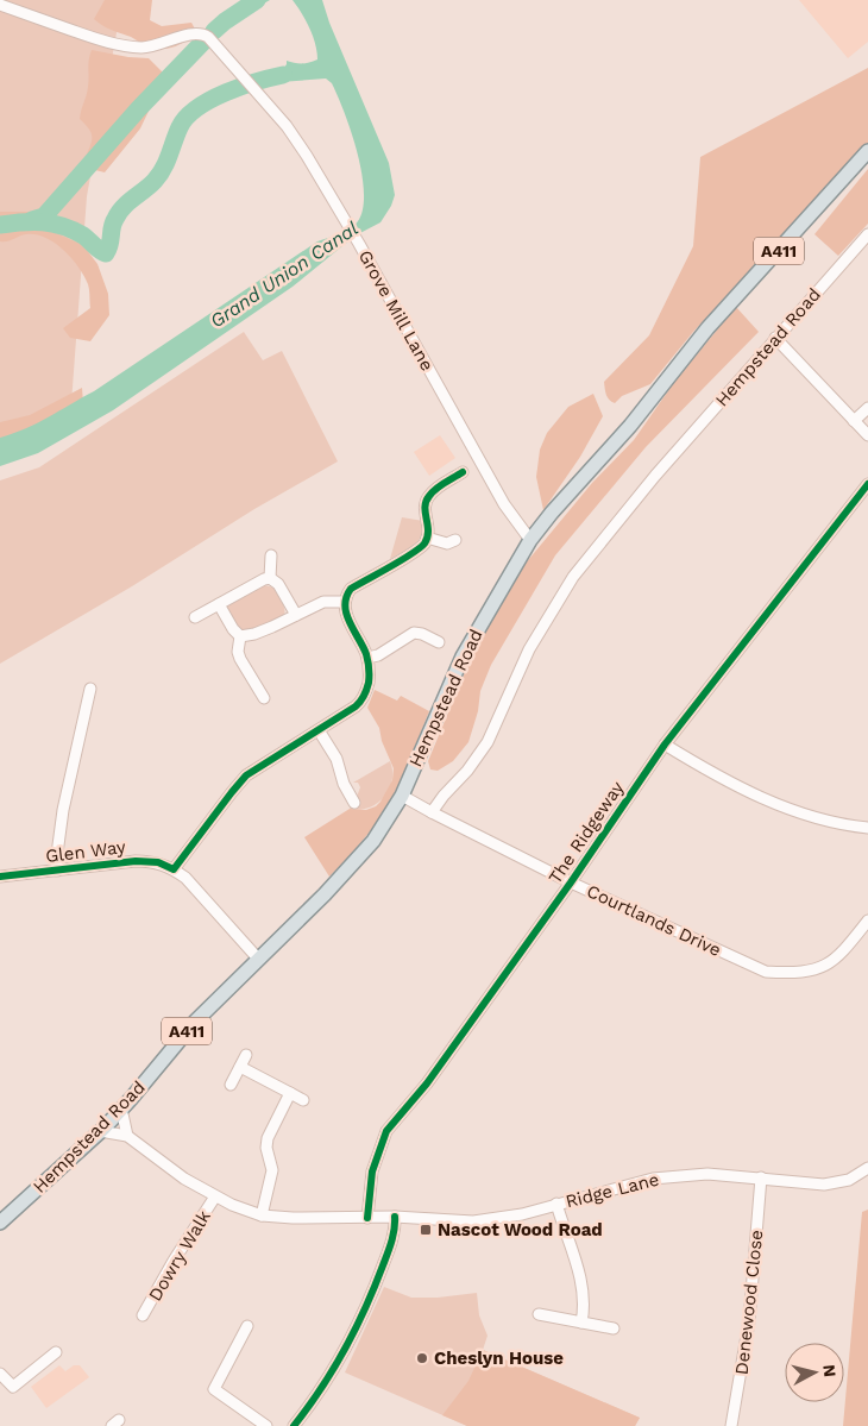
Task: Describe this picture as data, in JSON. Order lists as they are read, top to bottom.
{
  "streets": {
    "main road": ["A411", "Hempstead Road"],
    "street": [
      "Grove Mill Lane",
      "The Ridgeway",
      "Glen Way",
      "Courtlands Drive",
      "Ridge Lane",
      "Dowry Walk",
      "Denewood Close"
    ]
  },
  "crossings": [
    ["Grove Mill Lane", "Hempstead Road"],
    ["Hempstead Road", "Glen Way"],
    ["Hempstead Road", "Courtlands Drive"],
    ["Hempstead Road", "Ridge Lane"],
    ["The Ridgeway", "Courtlands Drive"],
    ["The Ridgeway", "Ridge Lane"],
    ["Ridge Lane", "Dowry Walk"],
    ["Ridge Lane", "Denewood Close"]
  ],
  "water": ["Grand Union Canal"],
  "places": {
    "transit": ["Nascot Wood Road"],
    "other": ["Cheslyn House"]
  },
  "north": "right"
}
